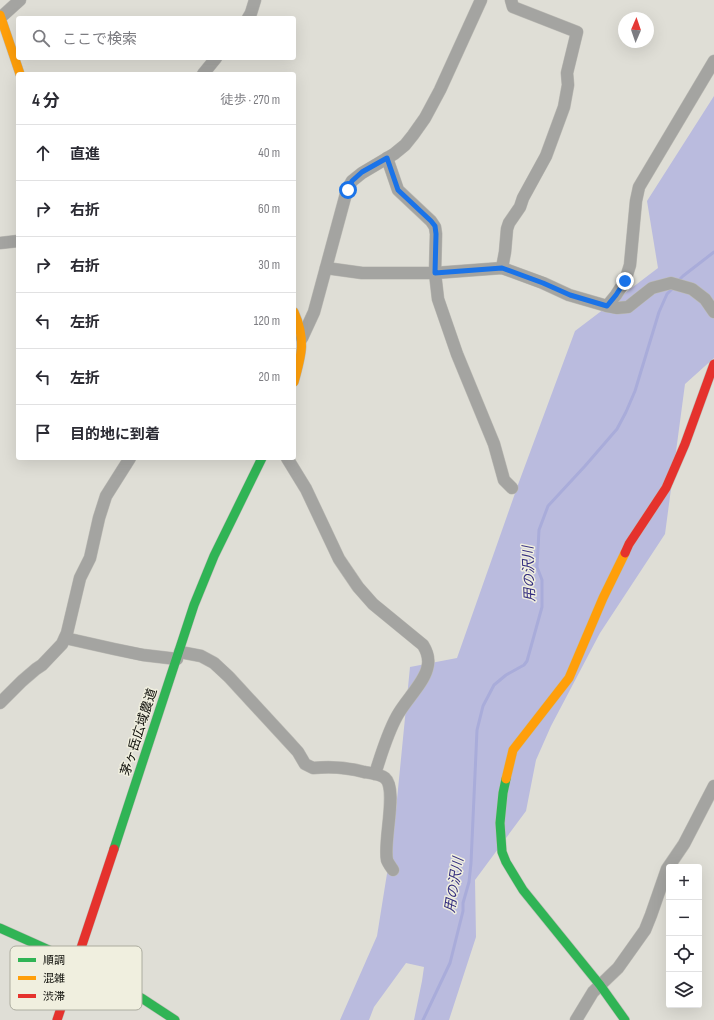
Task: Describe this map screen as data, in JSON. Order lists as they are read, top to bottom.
{
  "streets": {
    "street": ["茅ヶ岳広域農道"]
  },
  "water": ["用の沢川"],
  "legend": ["順調", "混雑", "渋滞"],
  "north": "top",
  "page": {
    "search": "ここで検索",
    "heading": ["4 分", "徒歩 · 270 m"],
    "list": [
      ["直進", "40 m"],
      ["右折", "60 m"],
      ["右折", "30 m"],
      ["左折", "120 m"],
      ["左折", "20 m"],
      "目的地に到着"
    ],
    "map_buttons": ["+", "−"]
  }
}
